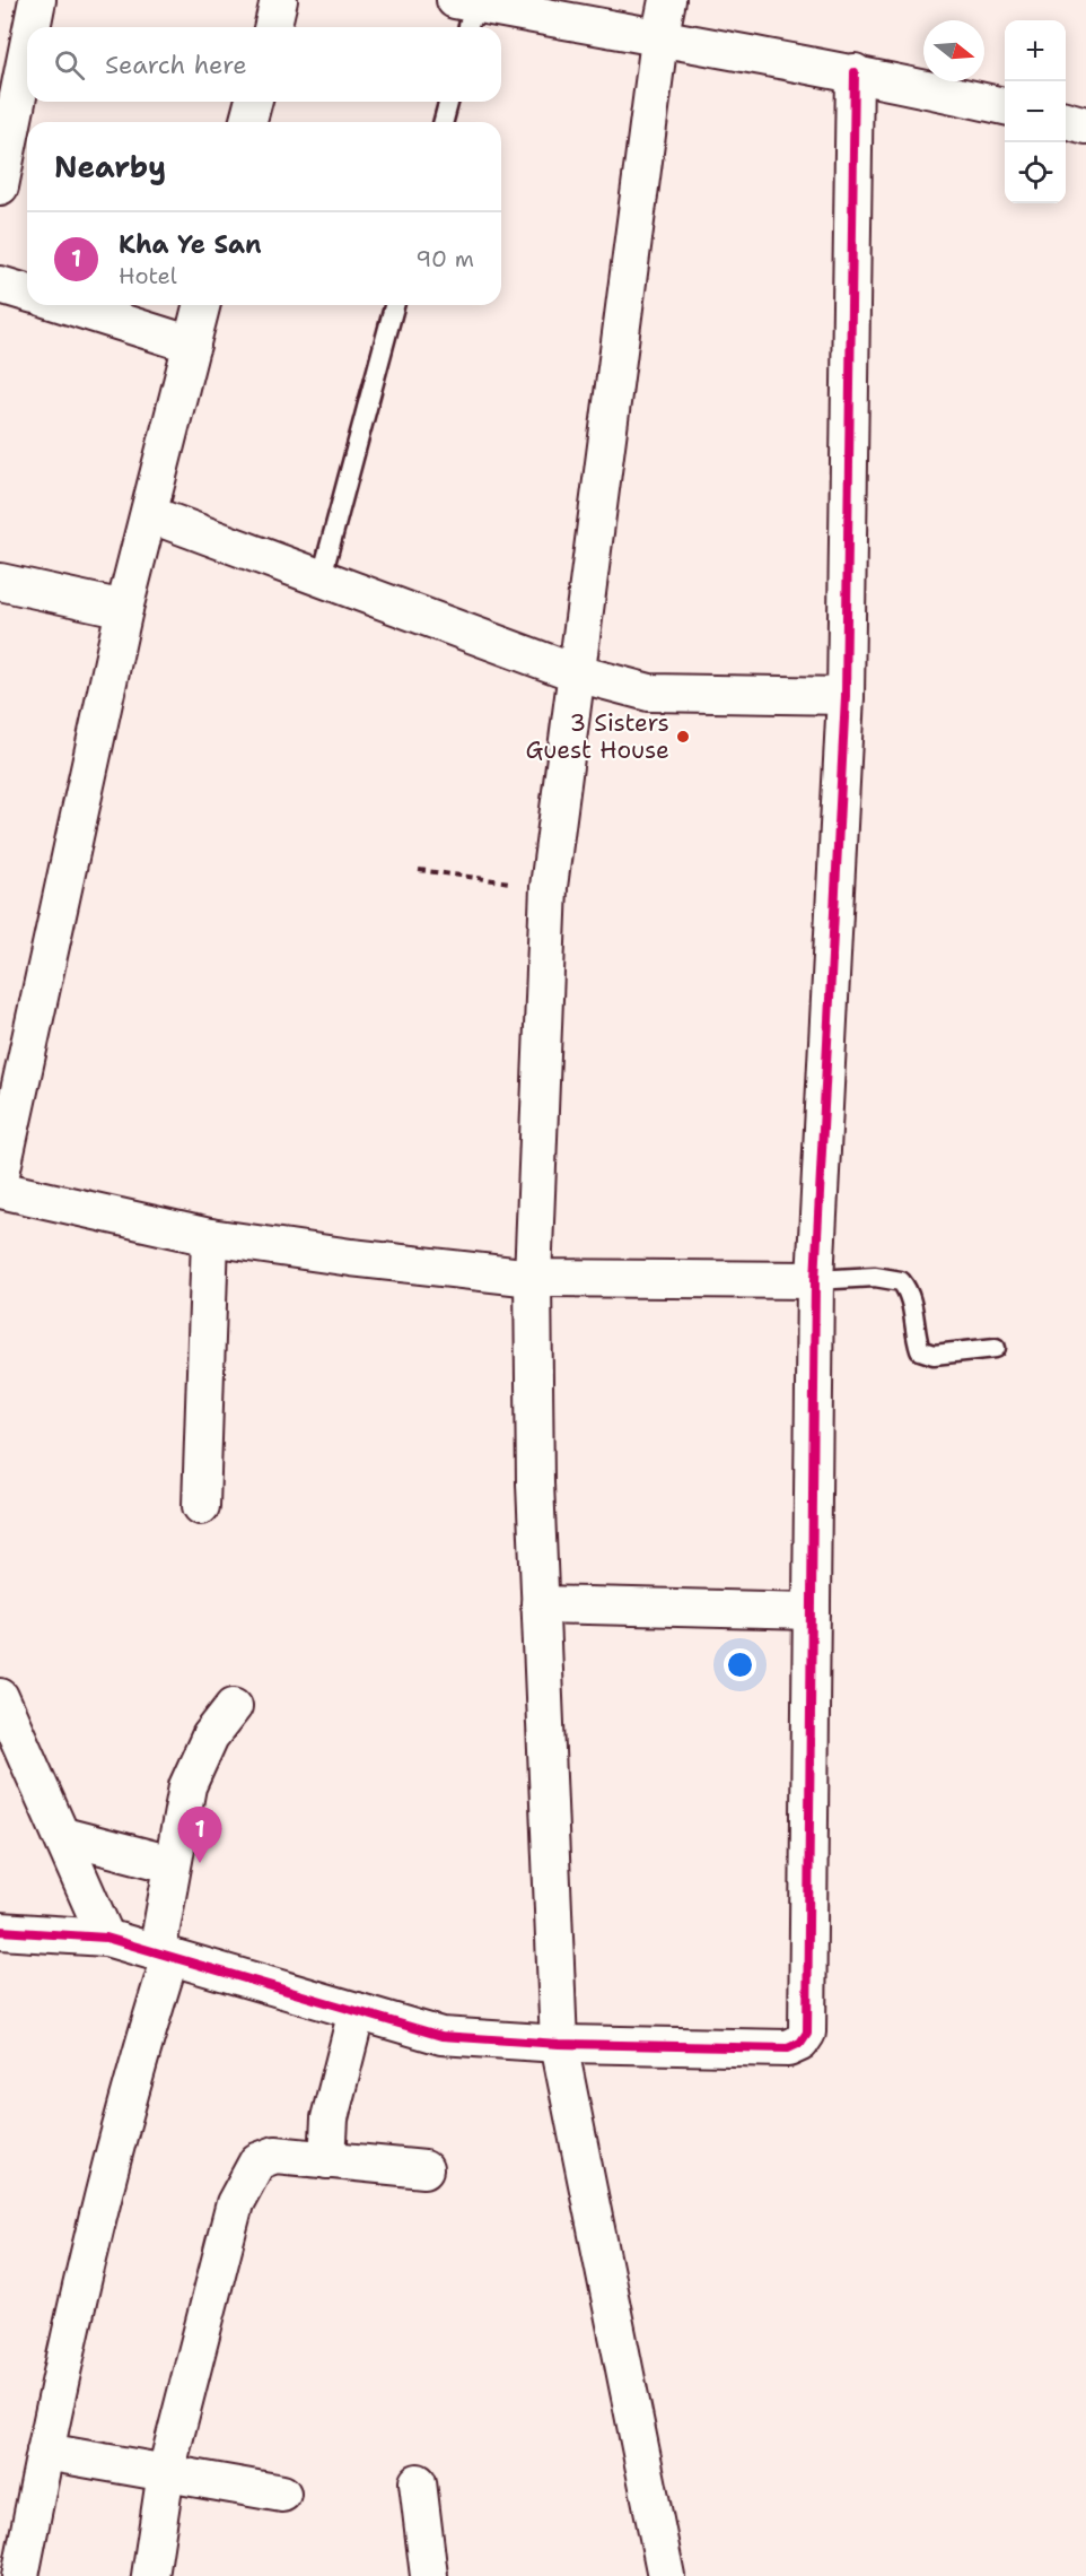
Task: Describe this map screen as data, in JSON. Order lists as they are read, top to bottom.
{
  "places": ["3 Sisters Guest House"],
  "north": "right",
  "page": {
    "map_buttons": ["+", "−"],
    "search": "Search here",
    "heading": "Nearby",
    "list": [
      {
        "mark": "1",
        "name": "Kha Ye San",
        "note": "Hotel",
        "value": "90 m"
      }
    ],
    "pins": "1"
  }
}
